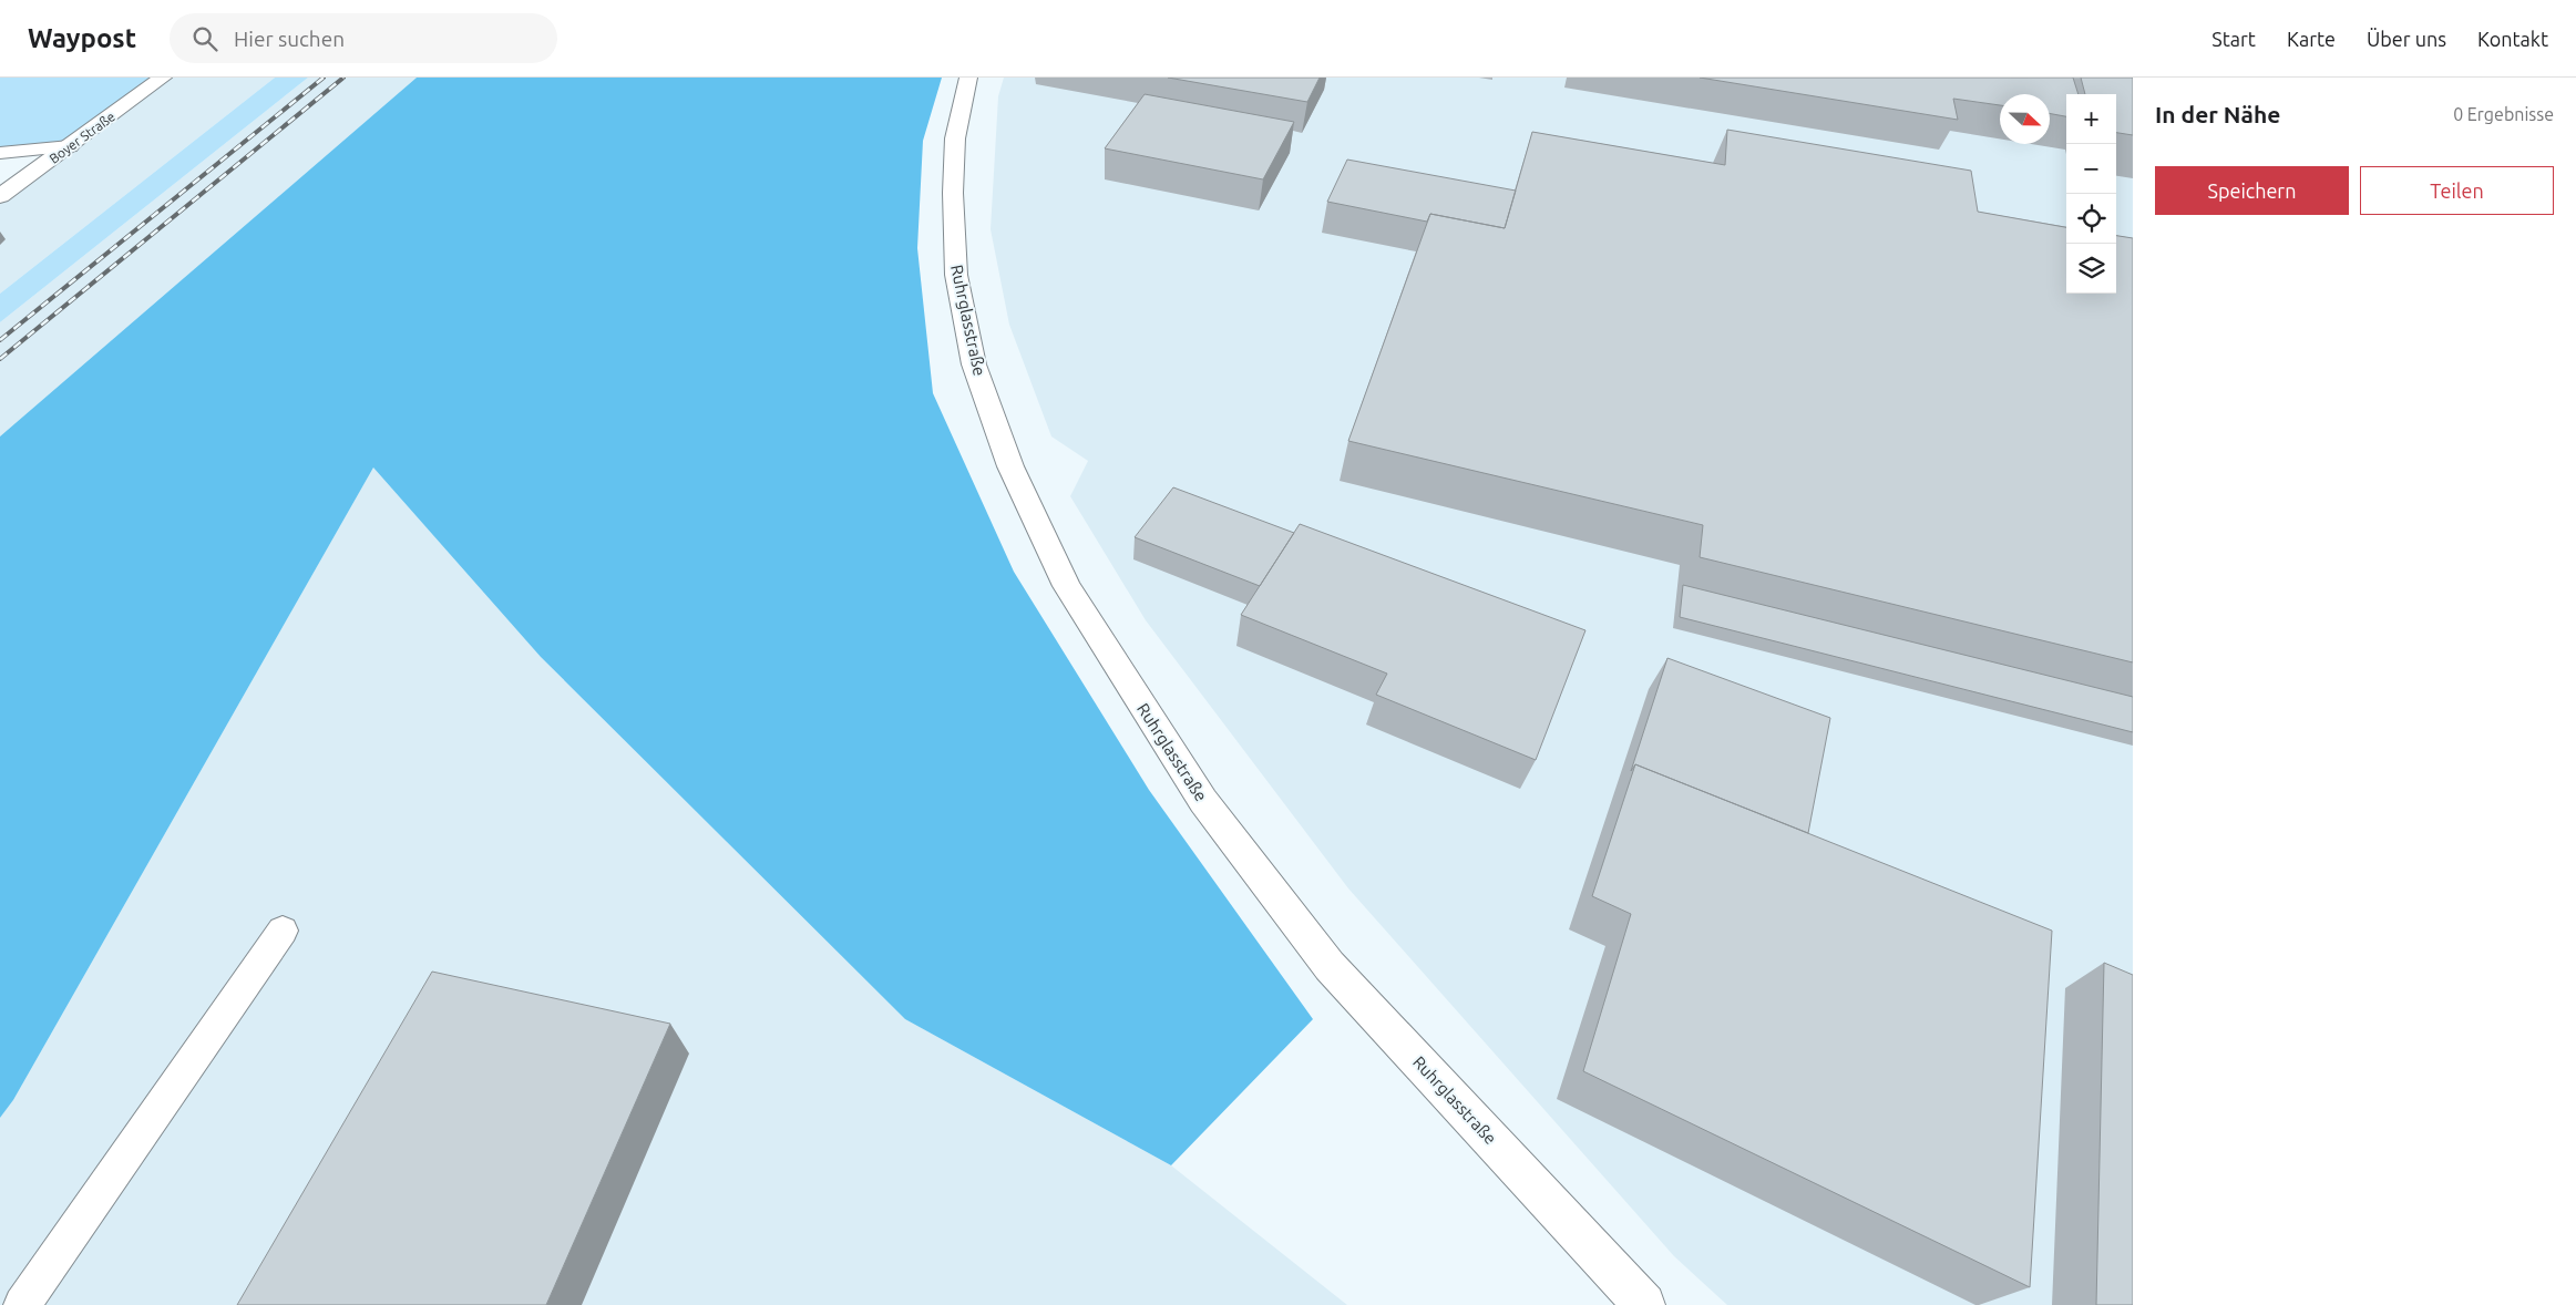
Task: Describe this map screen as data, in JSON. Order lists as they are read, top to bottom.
{
  "streets": {
    "street": ["Boyer Straße", "Ruhrglasstraße"]
  },
  "north": "right",
  "page": {
    "header": "Waypost",
    "search": "Hier suchen",
    "nav": [
      "Start",
      "Karte",
      "Über uns",
      "Kontakt"
    ],
    "heading": ["In der Nähe", "0 Ergebnisse"],
    "map_buttons": ["+", "−"],
    "buttons": ["Speichern", "Teilen"]
  }
}
